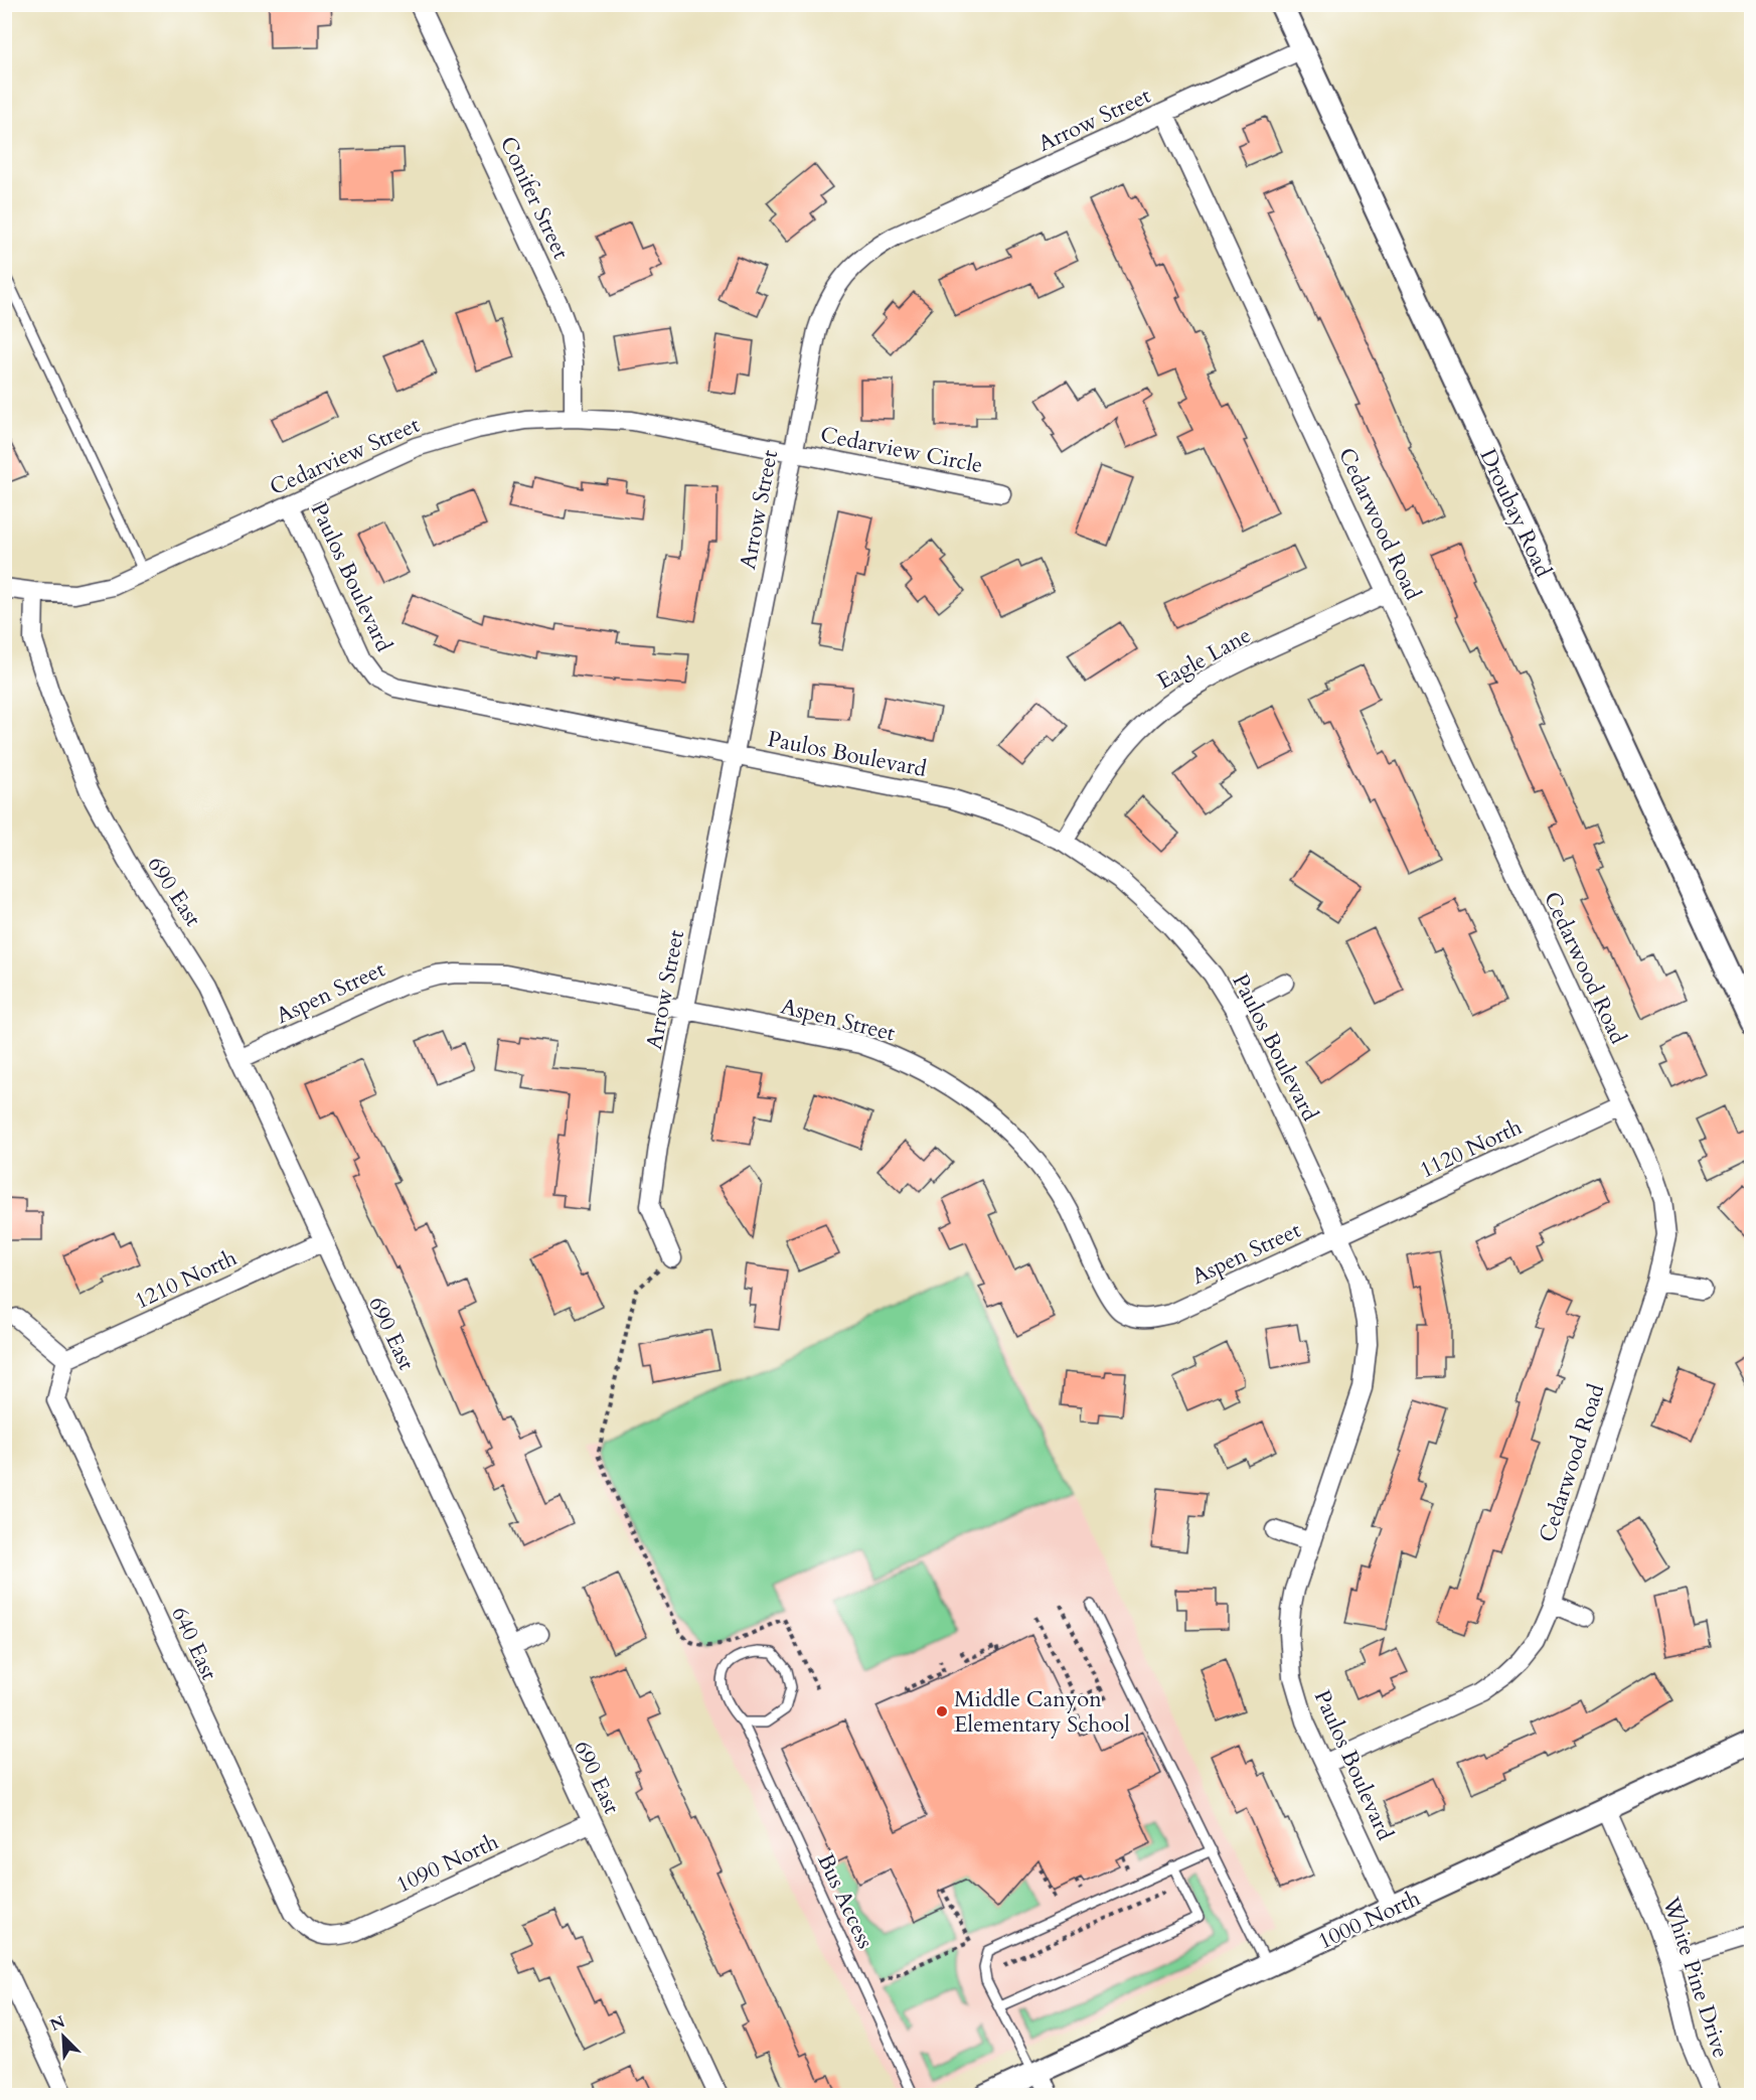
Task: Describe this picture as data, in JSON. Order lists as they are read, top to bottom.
{
  "streets": {
    "street": [
      "Arrow Street",
      "Conifer Street",
      "Cedarview Circle",
      "Cedarview Street",
      "Droubay Road",
      "Cedarwood Road",
      "Paulos Boulevard",
      "Eagle Lane",
      "690 East",
      "Aspen Street",
      "1120 North",
      "1210 North",
      "640 East",
      "1090 North",
      "1000 North",
      "White Pine Drive"
    ],
    "lane": ["Bus Access"]
  },
  "crossings": [
    ["Arrow Street", "Cedarview Circle"],
    ["Arrow Street", "Cedarview Street"],
    ["Arrow Street", "Droubay Road"],
    ["Arrow Street", "Cedarwood Road"],
    ["Arrow Street", "Paulos Boulevard"],
    ["Arrow Street", "Aspen Street"],
    ["Conifer Street", "Cedarview Street"],
    ["Cedarview Circle", "Cedarview Street"],
    ["Cedarview Street", "Paulos Boulevard"],
    ["Cedarview Street", "690 East"],
    ["Cedarwood Road", "Paulos Boulevard"],
    ["Cedarwood Road", "Eagle Lane"],
    ["Cedarwood Road", "1120 North"],
    ["Paulos Boulevard", "Eagle Lane"],
    ["Paulos Boulevard", "Aspen Street"],
    ["Paulos Boulevard", "1120 North"],
    ["Paulos Boulevard", "1000 North"],
    ["690 East", "Aspen Street"],
    ["690 East", "1210 North"],
    ["690 East", "1090 North"],
    ["Aspen Street", "1120 North"],
    ["1210 North", "640 East"],
    ["640 East", "1090 North"],
    ["1000 North", "White Pine Drive"]
  ],
  "places": ["Middle Canyon Elementary School"],
  "north": "top left"
}
